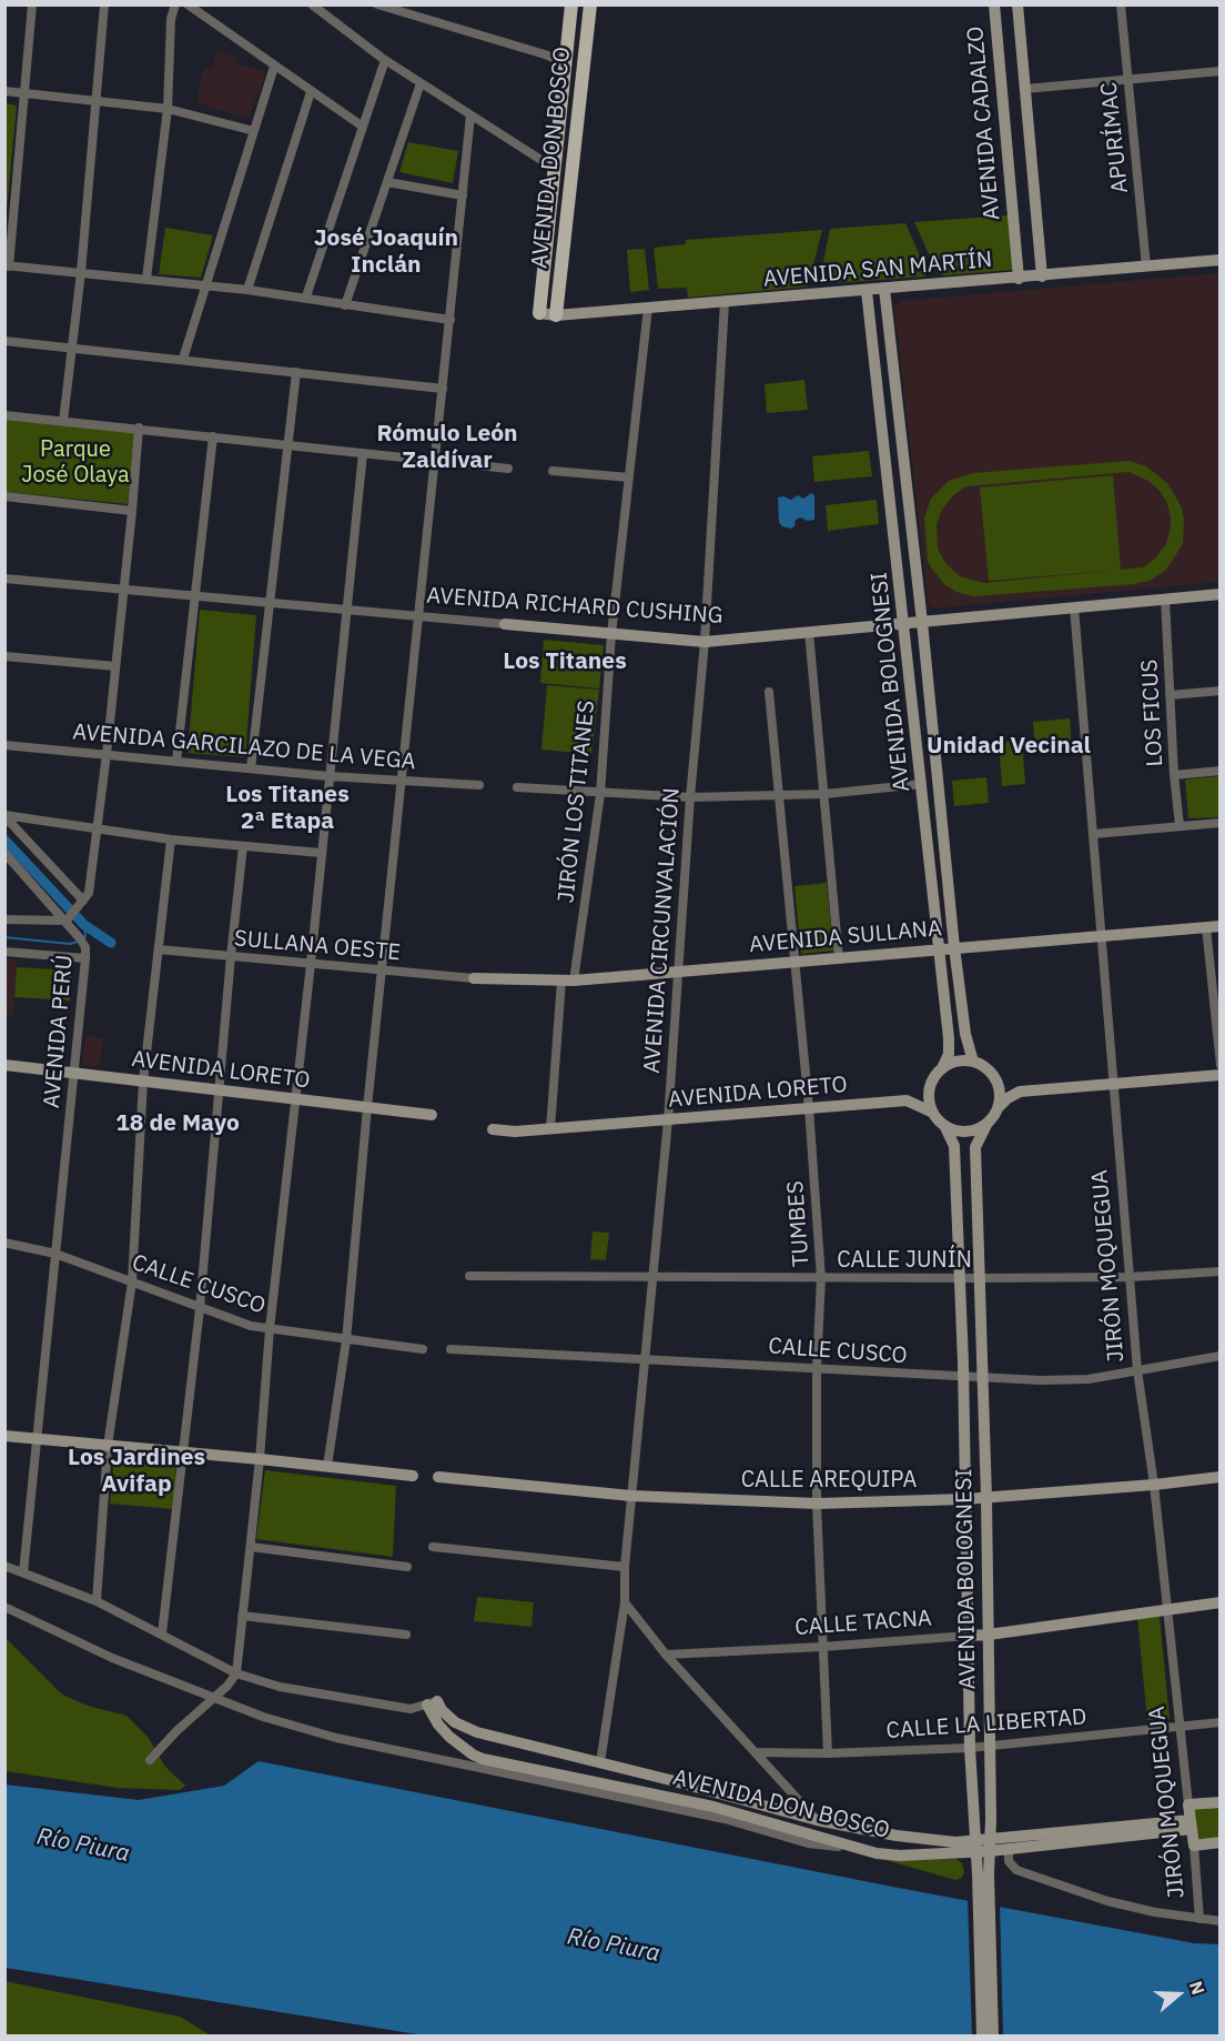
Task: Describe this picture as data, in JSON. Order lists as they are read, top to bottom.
{
  "streets": {
    "main road": [
      "AVENIDA CADALZO",
      "AVENIDA DON BOSCO",
      "AVENIDA SAN MARTÍN",
      "AVENIDA RICHARD CUSHING",
      "AVENIDA BOLOGNESI",
      "AVENIDA SULLANA",
      "AVENIDA LORETO",
      "JIRÓN MOQUEGUA",
      "CALLE AREQUIPA",
      "CALLE TACNA"
    ],
    "street": [
      "APURÍMAC",
      "LOS FICUS",
      "AVENIDA GARCILAZO DE LA VEGA",
      "JIRÓN LOS TITANES",
      "AVENIDA CIRCUNVALACIÓN",
      "SULLANA OESTE",
      "AVENIDA PERÚ",
      "TUMBES",
      "CALLE JUNÍN",
      "CALLE CUSCO",
      "CALLE LA LIBERTAD"
    ]
  },
  "crossings": [
    ["AVENIDA CADALZO", "AVENIDA SAN MARTÍN"],
    ["APURÍMAC", "AVENIDA SAN MARTÍN"],
    ["AVENIDA DON BOSCO", "AVENIDA SAN MARTÍN"],
    ["AVENIDA DON BOSCO", "AVENIDA BOLOGNESI"],
    ["AVENIDA DON BOSCO", "AVENIDA CIRCUNVALACIÓN"],
    ["AVENIDA DON BOSCO", "JIRÓN MOQUEGUA"],
    ["AVENIDA SAN MARTÍN", "AVENIDA BOLOGNESI"],
    ["AVENIDA SAN MARTÍN", "JIRÓN LOS TITANES"],
    ["AVENIDA SAN MARTÍN", "AVENIDA CIRCUNVALACIÓN"],
    ["AVENIDA RICHARD CUSHING", "AVENIDA BOLOGNESI"],
    ["AVENIDA RICHARD CUSHING", "LOS FICUS"],
    ["AVENIDA RICHARD CUSHING", "JIRÓN LOS TITANES"],
    ["AVENIDA RICHARD CUSHING", "AVENIDA CIRCUNVALACIÓN"],
    ["AVENIDA RICHARD CUSHING", "JIRÓN MOQUEGUA"],
    ["AVENIDA BOLOGNESI", "AVENIDA SULLANA"],
    ["AVENIDA BOLOGNESI", "CALLE JUNÍN"],
    ["AVENIDA BOLOGNESI", "CALLE CUSCO"],
    ["AVENIDA BOLOGNESI", "CALLE AREQUIPA"],
    ["AVENIDA BOLOGNESI", "CALLE TACNA"],
    ["AVENIDA BOLOGNESI", "CALLE LA LIBERTAD"],
    ["JIRÓN LOS TITANES", "AVENIDA SULLANA"],
    ["JIRÓN LOS TITANES", "AVENIDA LORETO"],
    ["AVENIDA CIRCUNVALACIÓN", "AVENIDA SULLANA"],
    ["AVENIDA CIRCUNVALACIÓN", "AVENIDA LORETO"],
    ["AVENIDA CIRCUNVALACIÓN", "CALLE JUNÍN"],
    ["AVENIDA CIRCUNVALACIÓN", "CALLE CUSCO"],
    ["AVENIDA CIRCUNVALACIÓN", "CALLE AREQUIPA"],
    ["AVENIDA SULLANA", "SULLANA OESTE"],
    ["AVENIDA SULLANA", "TUMBES"],
    ["AVENIDA SULLANA", "JIRÓN MOQUEGUA"],
    ["AVENIDA PERÚ", "AVENIDA LORETO"],
    ["AVENIDA PERÚ", "CALLE CUSCO"],
    ["AVENIDA LORETO", "TUMBES"],
    ["TUMBES", "CALLE JUNÍN"],
    ["TUMBES", "CALLE CUSCO"],
    ["TUMBES", "CALLE AREQUIPA"],
    ["TUMBES", "CALLE TACNA"],
    ["TUMBES", "CALLE LA LIBERTAD"],
    ["CALLE JUNÍN", "JIRÓN MOQUEGUA"],
    ["JIRÓN MOQUEGUA", "CALLE CUSCO"],
    ["JIRÓN MOQUEGUA", "CALLE AREQUIPA"],
    ["JIRÓN MOQUEGUA", "CALLE TACNA"],
    ["JIRÓN MOQUEGUA", "CALLE LA LIBERTAD"]
  ],
  "districts": [
    "José Joaquín Inclán",
    "Rómulo León Zaldívar",
    "Los Titanes",
    "Unidad Vecinal",
    "Los Titanes 2ª Etapa",
    "18 de Mayo",
    "Los Jardines Avifap"
  ],
  "water": ["Río Piura"],
  "parks": ["Parque José Olaya"],
  "north": "right"
}
